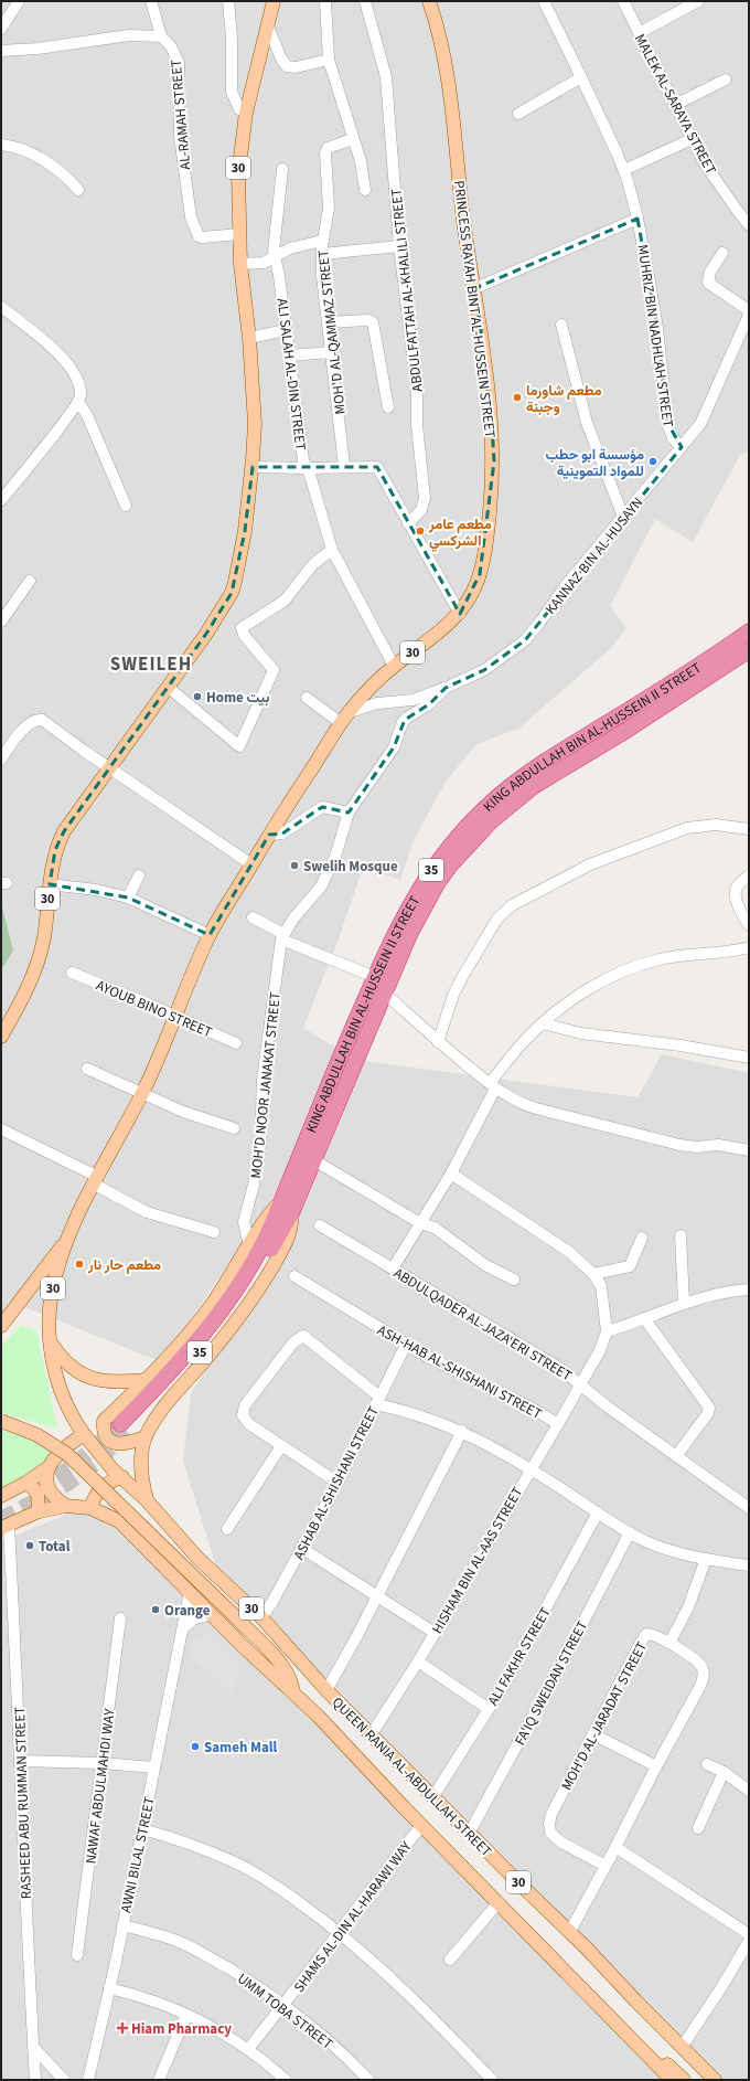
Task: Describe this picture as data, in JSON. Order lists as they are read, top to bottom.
{
  "streets": {
    "highway": ["KING ABDULLAH BIN AL-HUSSEIN II STREET", "35"],
    "main road": ["30", "PRINCESS RAYAH BINT AL-HUSSEIN STREET", "QUEEN RANIA AL-ABDULLAH STREET"],
    "street": [
      "MALEK AL-SARAYA STREET",
      "AL-RAMAH STREET",
      "ABDULFATTAH AL-KHALILI STREET",
      "MOH'D AL-QAMMAZ STREET",
      "MUHRIZ BIN NADHLAH STREET",
      "ALI SALAH AL-DIN STREET",
      "KANNAZ BIN AL-HUSAYN",
      "AYOUB BINO STREET",
      "MOH'D NOOR JANAKAT STREET",
      "ABDULQADER AL-JAZA‘ERI STREET",
      "ASH-HAB AL-SHISHANI STREET",
      "ASHAB AL-SHISHANI STREET",
      "HISHAM BIN AL-AAS STREET",
      "ALI FAKHR STREET",
      "FA'IQ SWEIDAN STREET",
      "MOH‘D AL-JARADAT STREET",
      "NAWAF ABDULMAHDI WAY",
      "RASHEED ABU RUMMAN STREET",
      "AWNI BILAL STREET",
      "SHAMS AL-DIN AL-HARAWI WAY",
      "UMM TOBA STREET"
    ]
  },
  "crossings": [
    ["AL-RAMAH STREET", "30"],
    ["30", "PRINCESS RAYAH BINT AL-HUSSEIN STREET"],
    ["30", "QUEEN RANIA AL-ABDULLAH STREET"],
    ["PRINCESS RAYAH BINT AL-HUSSEIN STREET", "ALI SALAH AL-DIN STREET"],
    ["PRINCESS RAYAH BINT AL-HUSSEIN STREET", "KANNAZ BIN AL-HUSAYN"],
    ["PRINCESS RAYAH BINT AL-HUSSEIN STREET", "AYOUB BINO STREET"],
    ["MUHRIZ BIN NADHLAH STREET", "KANNAZ BIN AL-HUSAYN"],
    ["KANNAZ BIN AL-HUSAYN", "MOH'D NOOR JANAKAT STREET"],
    ["ABDULQADER AL-JAZA‘ERI STREET", "HISHAM BIN AL-AAS STREET"],
    ["ASH-HAB AL-SHISHANI STREET", "ASHAB AL-SHISHANI STREET"],
    ["ASH-HAB AL-SHISHANI STREET", "HISHAM BIN AL-AAS STREET"],
    ["ASHAB AL-SHISHANI STREET", "QUEEN RANIA AL-ABDULLAH STREET"],
    ["HISHAM BIN AL-AAS STREET", "QUEEN RANIA AL-ABDULLAH STREET"],
    ["ALI FAKHR STREET", "QUEEN RANIA AL-ABDULLAH STREET"],
    ["FA'IQ SWEIDAN STREET", "QUEEN RANIA AL-ABDULLAH STREET"],
    ["MOH‘D AL-JARADAT STREET", "QUEEN RANIA AL-ABDULLAH STREET"],
    ["QUEEN RANIA AL-ABDULLAH STREET", "RASHEED ABU RUMMAN STREET"],
    ["QUEEN RANIA AL-ABDULLAH STREET", "AWNI BILAL STREET"],
    ["QUEEN RANIA AL-ABDULLAH STREET", "SHAMS AL-DIN AL-HARAWI WAY"],
    ["AWNI BILAL STREET", "UMM TOBA STREET"],
    ["SHAMS AL-DIN AL-HARAWI WAY", "UMM TOBA STREET"]
  ],
  "districts": ["SWEILEH"],
  "places": {
    "other": [
      "مطعم شاورما وجبنة",
      "مؤسسة ابو حطب للمواد التموينية",
      "مطعم عامر الشركسي",
      "Home بيت",
      "Swelih Mosque",
      "مطعم حار نار",
      "Total",
      "Orange",
      "Sameh Mall"
    ],
    "health": ["Hiam Pharmacy"]
  }
}
